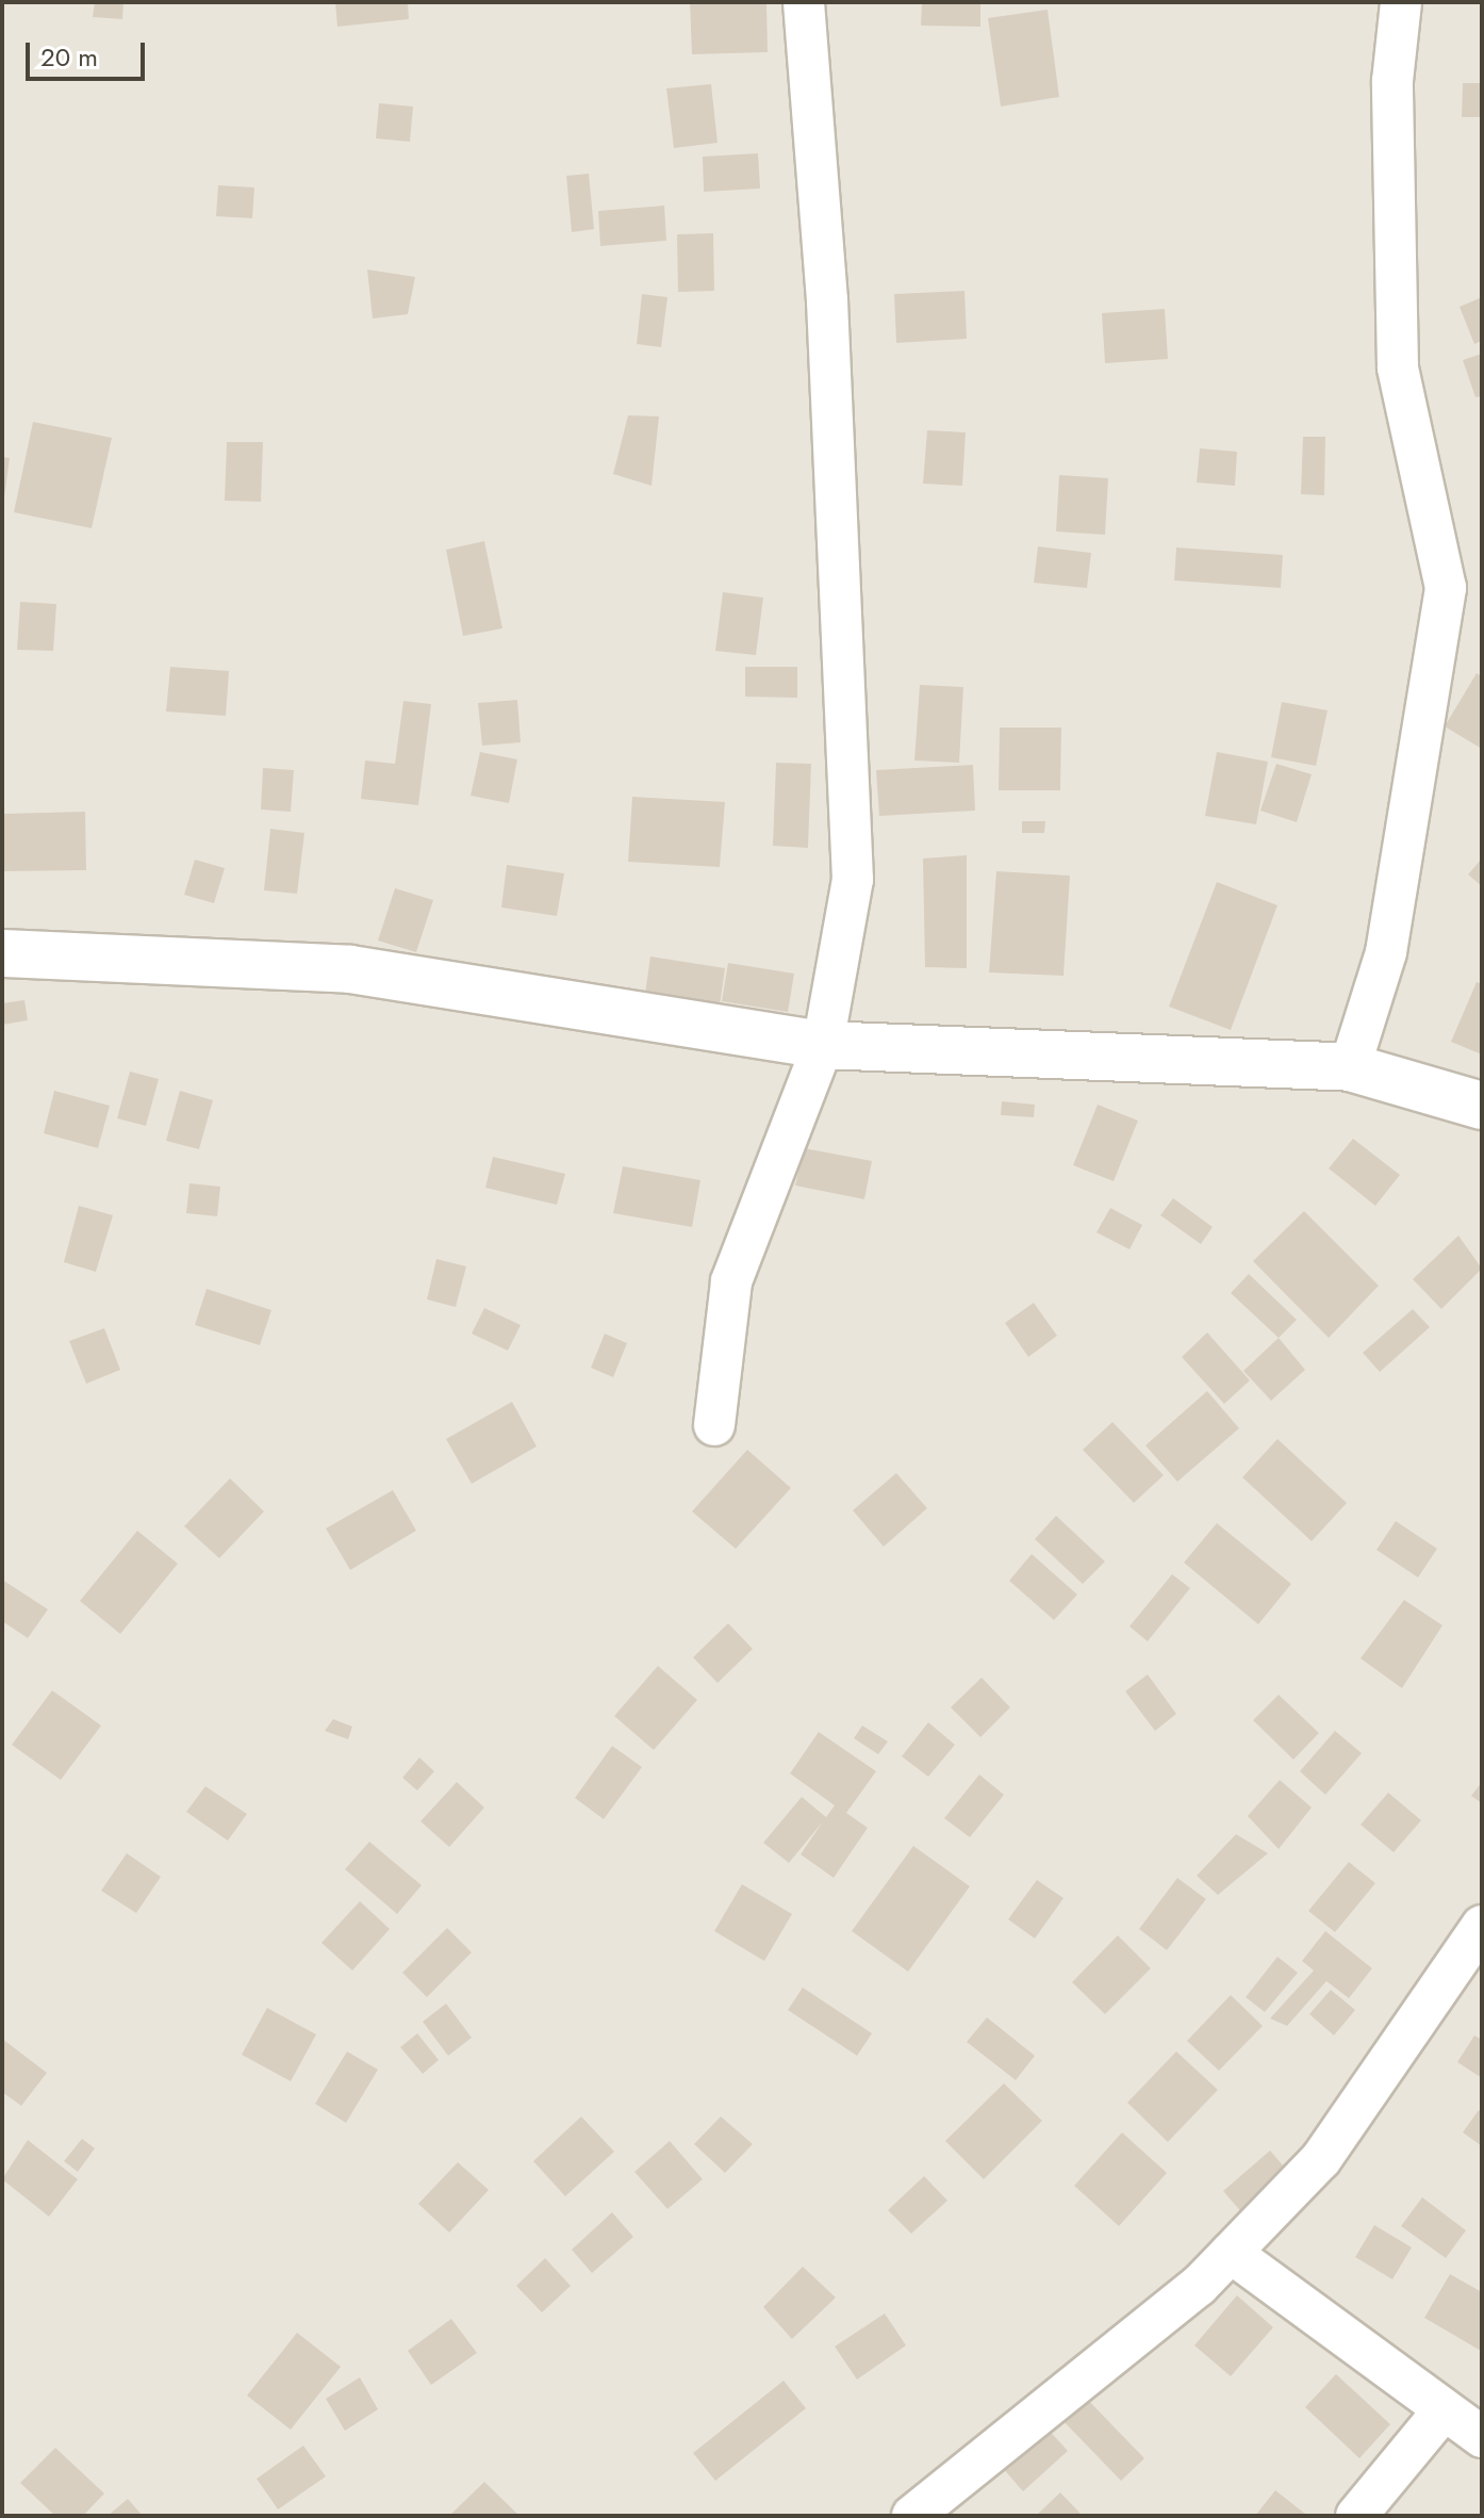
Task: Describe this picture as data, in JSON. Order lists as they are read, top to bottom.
{
  "scale_bar": "20 m"
}
